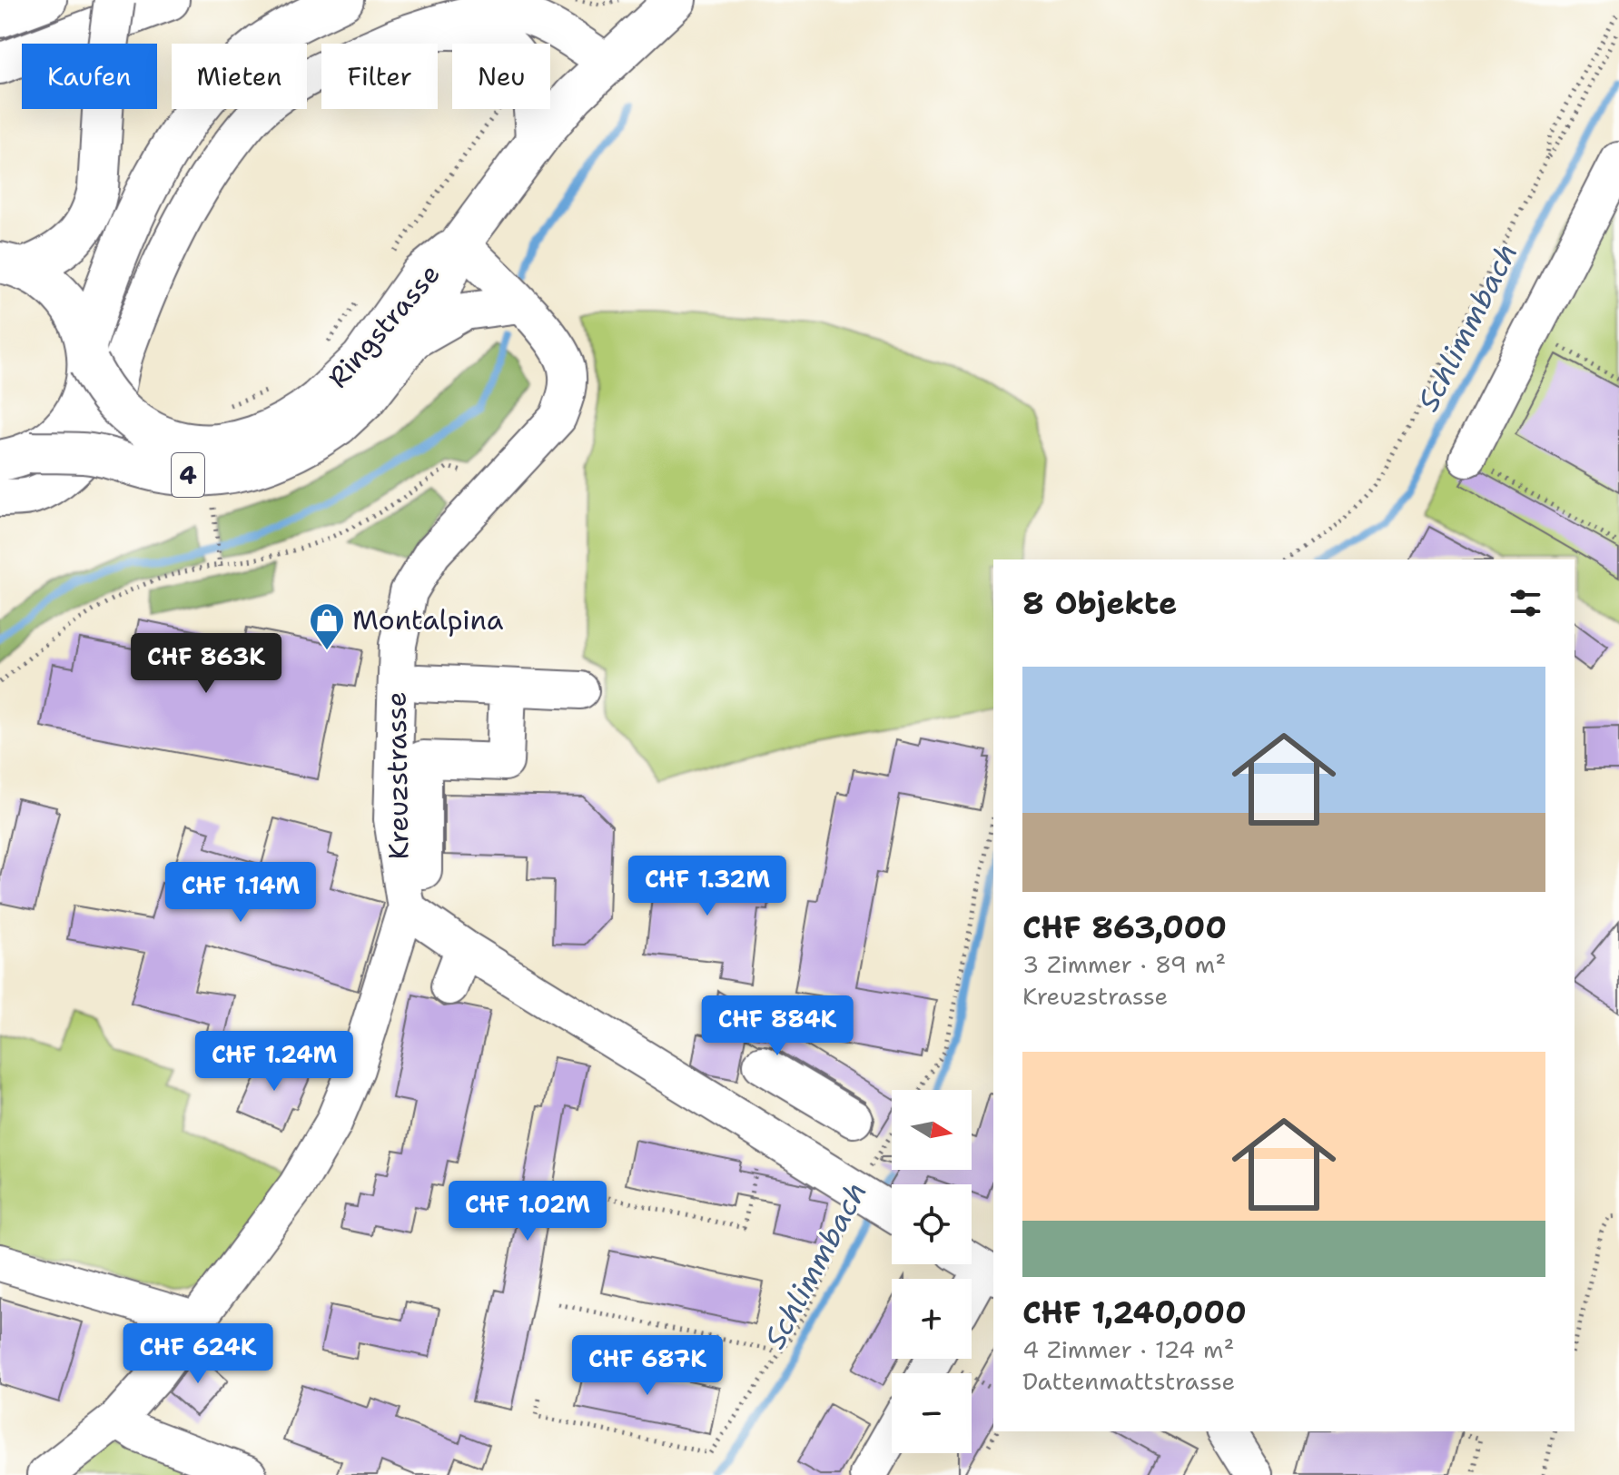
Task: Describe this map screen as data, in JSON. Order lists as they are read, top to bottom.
{
  "streets": {
    "main road": ["Ringstrasse", "4"],
    "street": ["Kreuzstrasse"]
  },
  "crossings": [
    ["Ringstrasse", "4"],
    ["Ringstrasse", "Kreuzstrasse"]
  ],
  "water": ["Schlimmbach"],
  "places": {
    "shop": ["Montalpina"]
  },
  "north": "right",
  "page": {
    "chip": [
      "Kaufen",
      "Mieten",
      "Filter",
      "Neu"
    ],
    "heading": "8 Objekte",
    "price": [
      "CHF 863K",
      "CHF 1.32M",
      "CHF 1.14M",
      "CHF 884K",
      "CHF 1.24M",
      "CHF 1.02M",
      "CHF 624K",
      "CHF 687K"
    ],
    "list": [
      {
        "name": "CHF 863,000",
        "note": "3 Zimmer · 89 m² · Kreuzstrasse"
      },
      {
        "name": "CHF 1,240,000",
        "note": "4 Zimmer · 124 m² · Dattenmattstrasse"
      }
    ],
    "map_buttons": ["+", "−"]
  }
}
